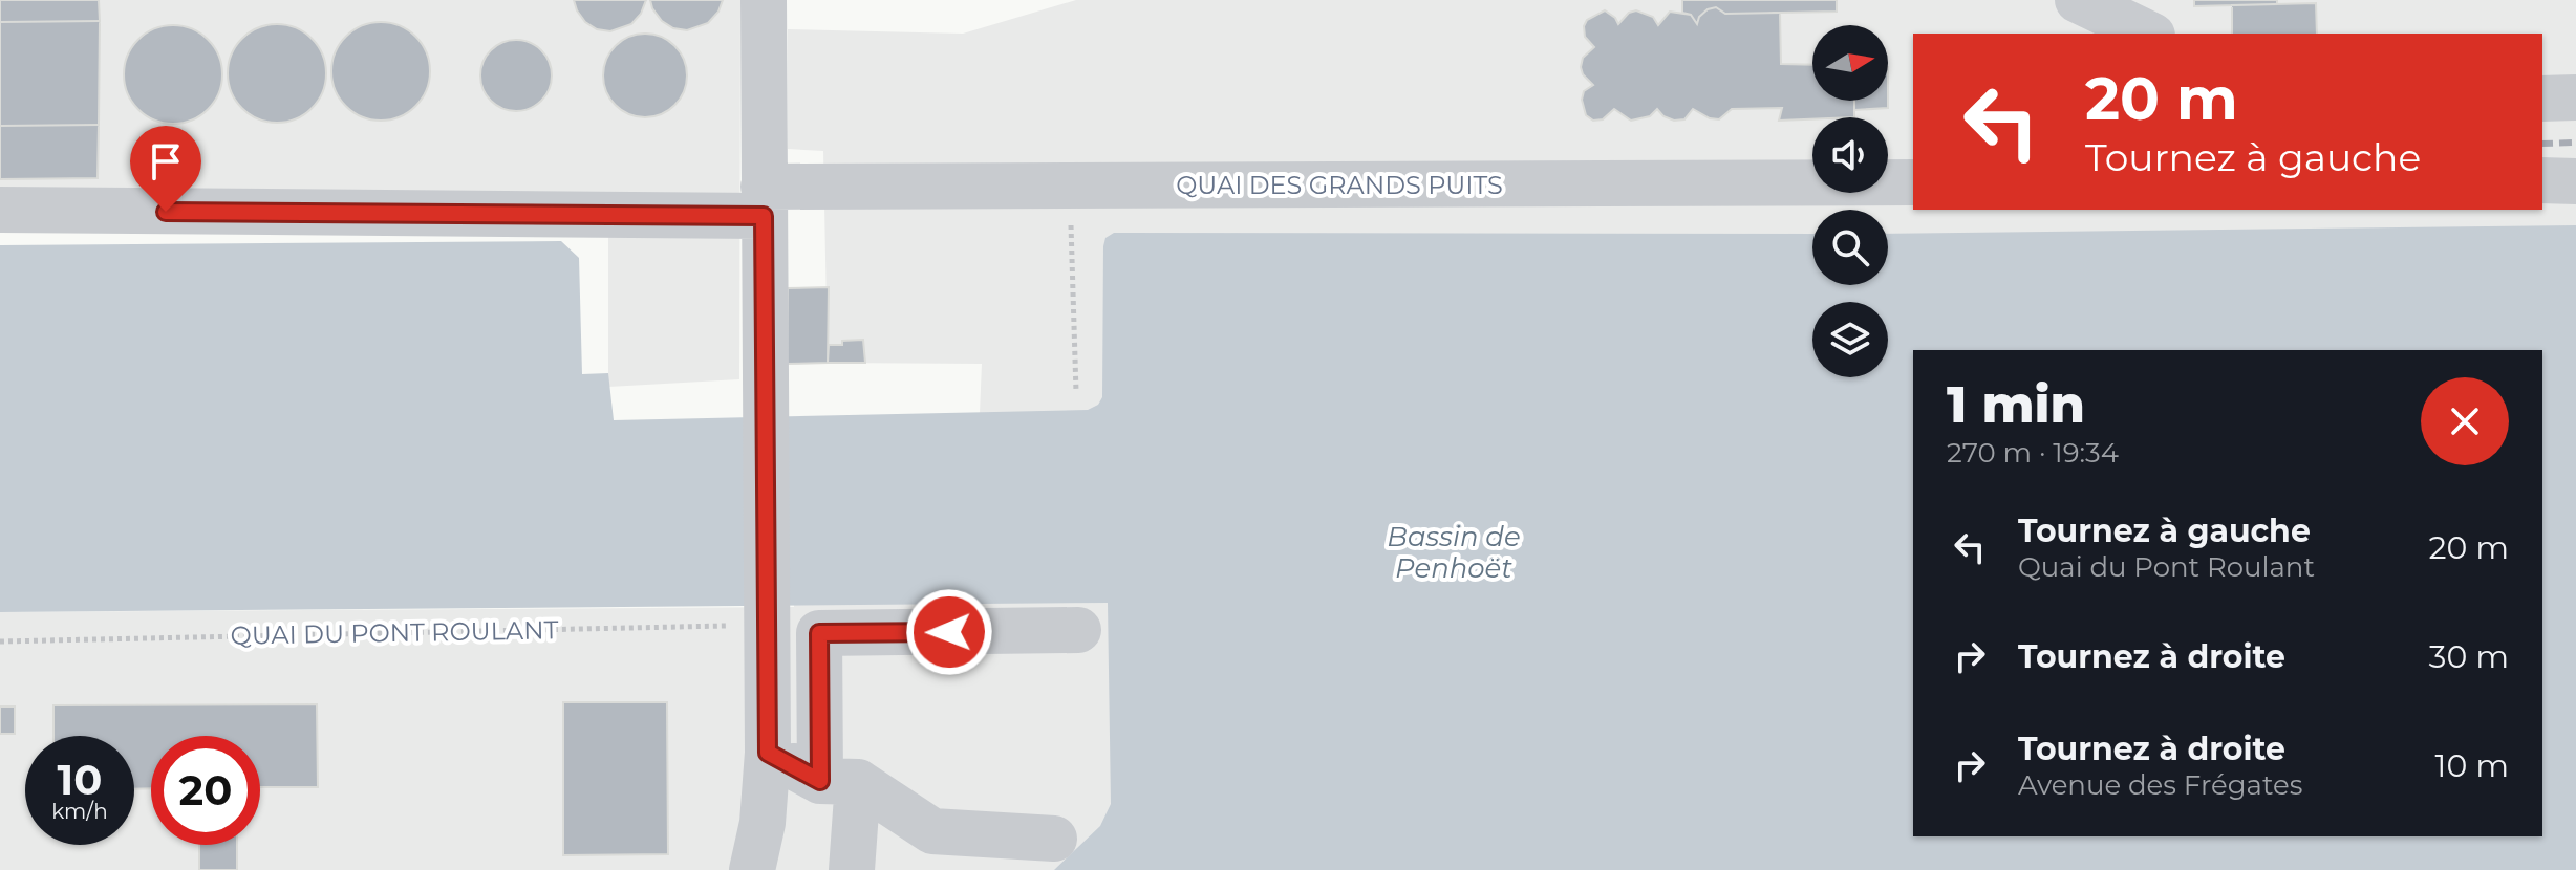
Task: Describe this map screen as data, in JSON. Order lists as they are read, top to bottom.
{
  "streets": {
    "street": ["QUAI DES GRANDS PUITS"],
    "path": ["QUAI DU PONT ROULANT"]
  },
  "water": ["Bassin de Penhoët"],
  "north": "right",
  "page": {
    "turn": ["20 m", "Tournez à gauche"],
    "heading": ["1 min", "270 m · 19:34"],
    "list": [
      {
        "name": "Tournez à gauche",
        "note": "Quai du Pont Roulant",
        "value": "20 m"
      },
      {
        "name": "Tournez à droite",
        "value": "30 m"
      },
      {
        "name": "Tournez à droite",
        "note": "Avenue des Frégates",
        "value": "10 m"
      }
    ],
    "speed": "10 km/h",
    "limit": "20"
  }
}
